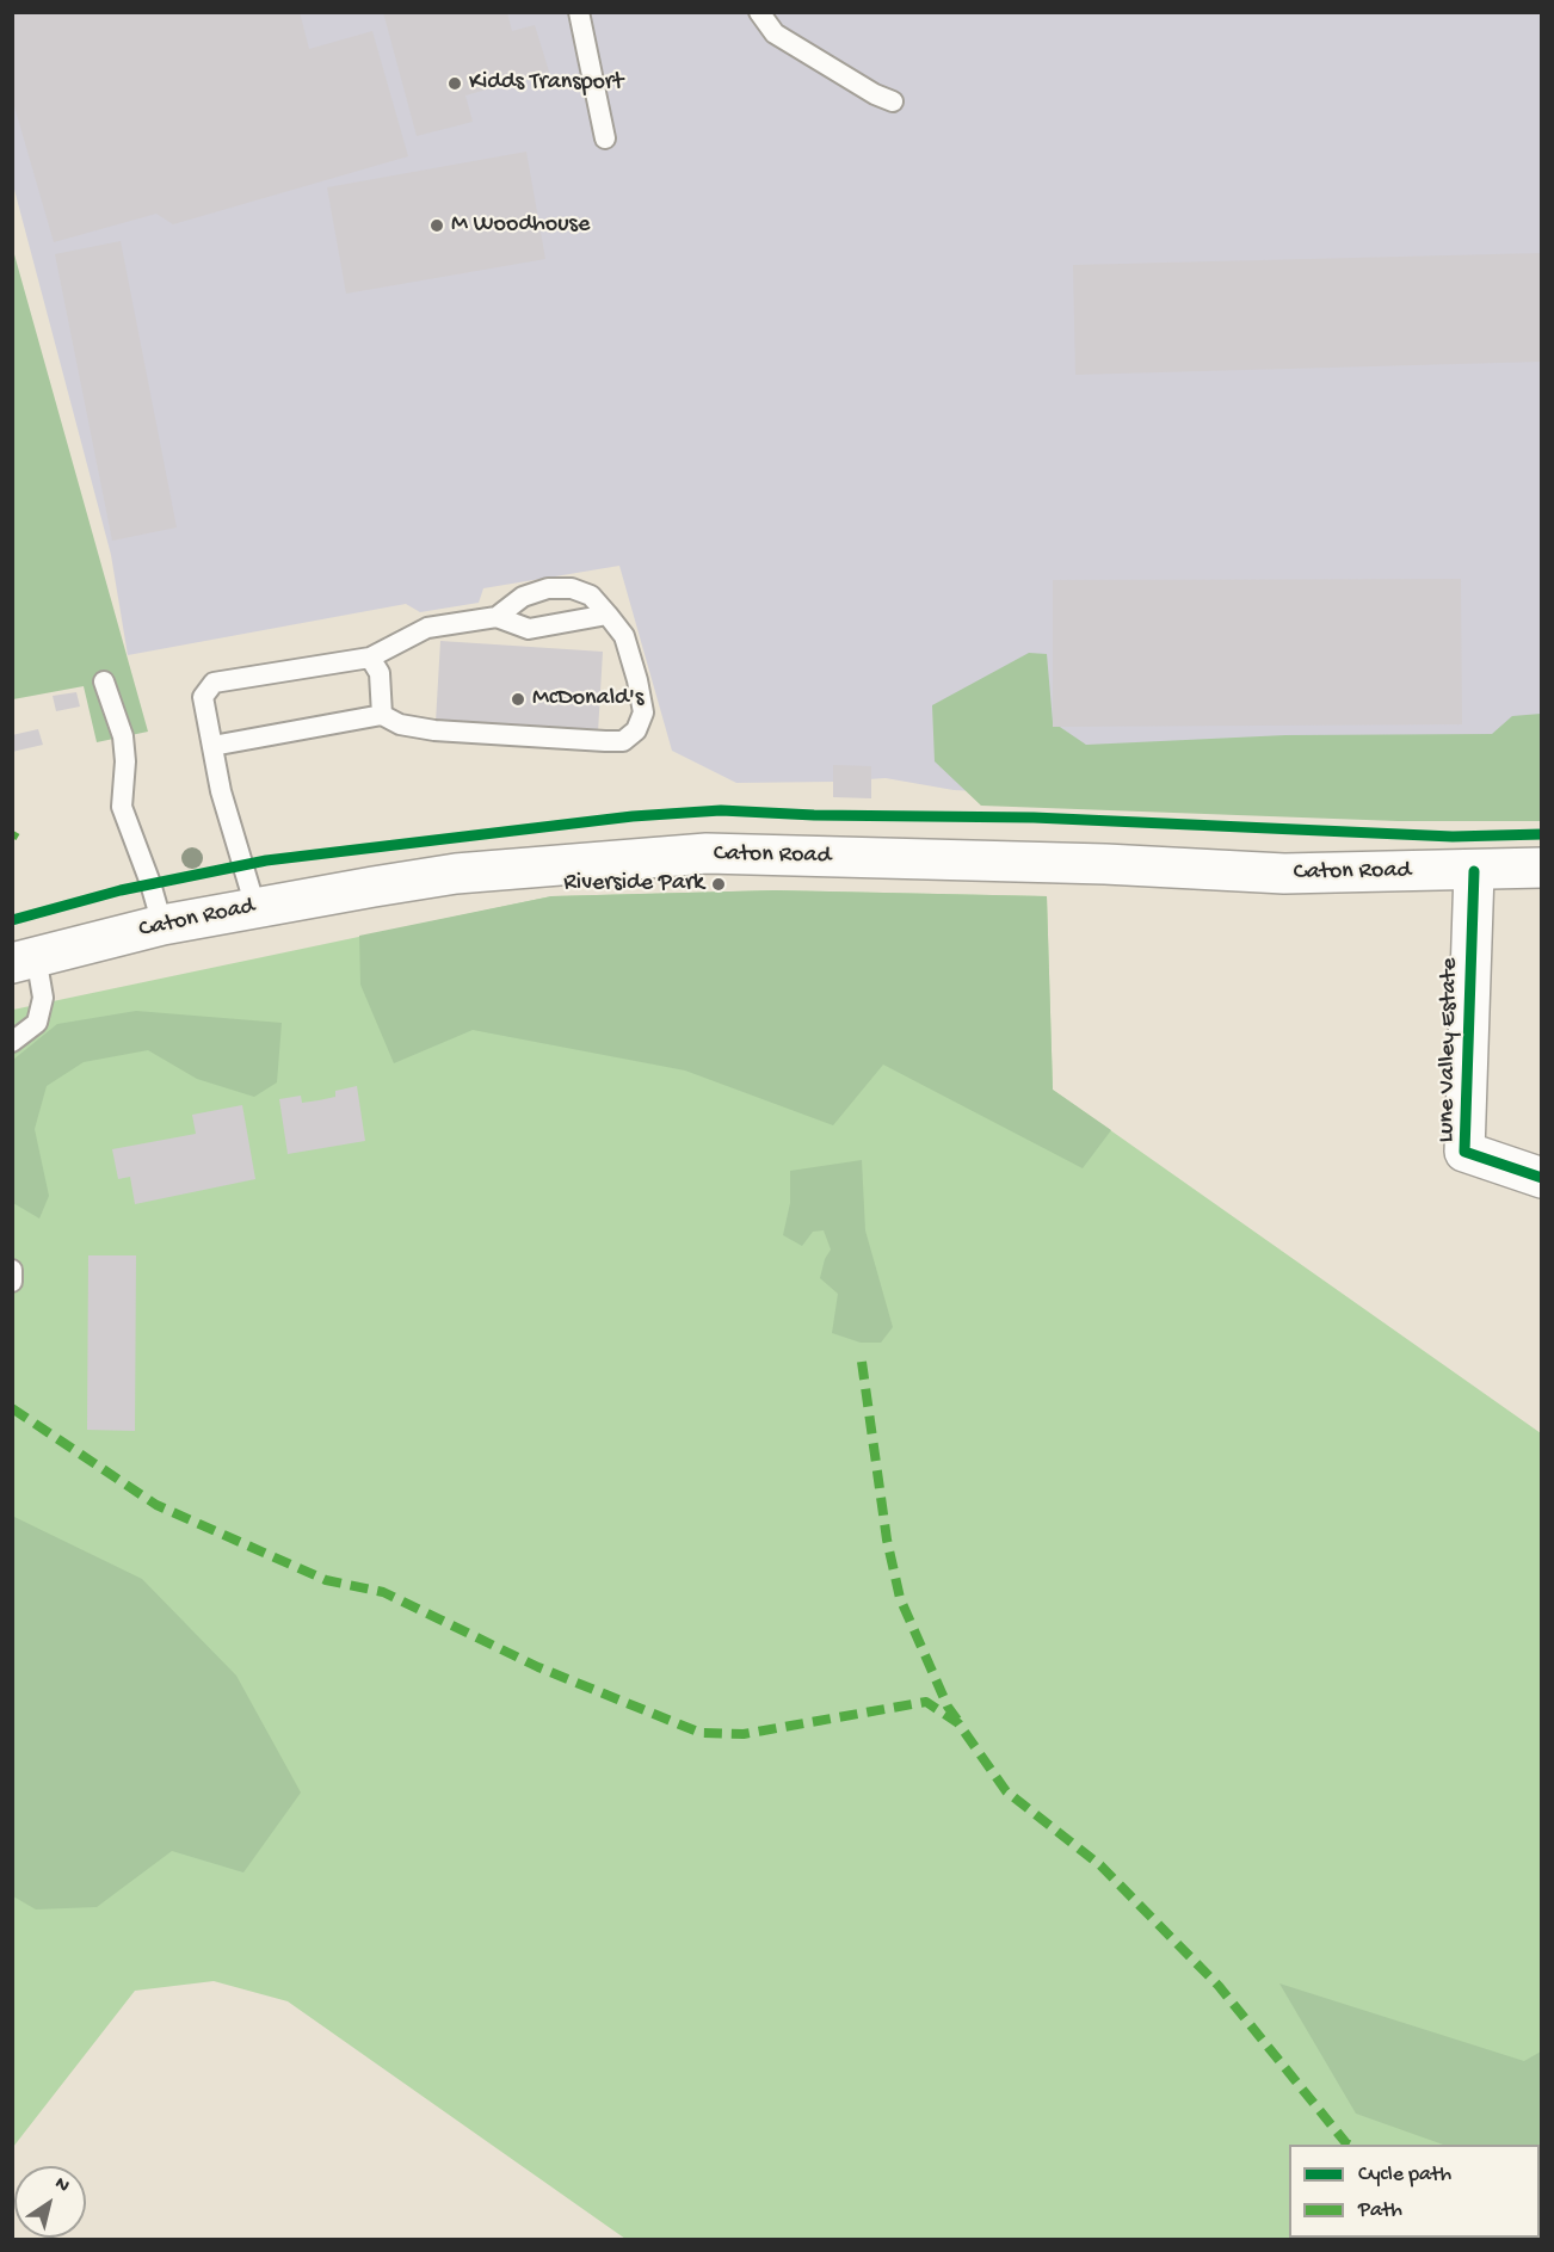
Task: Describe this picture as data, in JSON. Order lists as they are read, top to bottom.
{
  "streets": {
    "main road": ["Caton Road", "Lune Valley Estate"]
  },
  "crossings": [
    ["Caton Road", "Lune Valley Estate"]
  ],
  "places": [
    "Kidds Transport",
    "M Woodhouse",
    "McDonald's",
    "Riverside Park"
  ],
  "legend": ["Cycle path", "Path"],
  "north": "top right"
}
